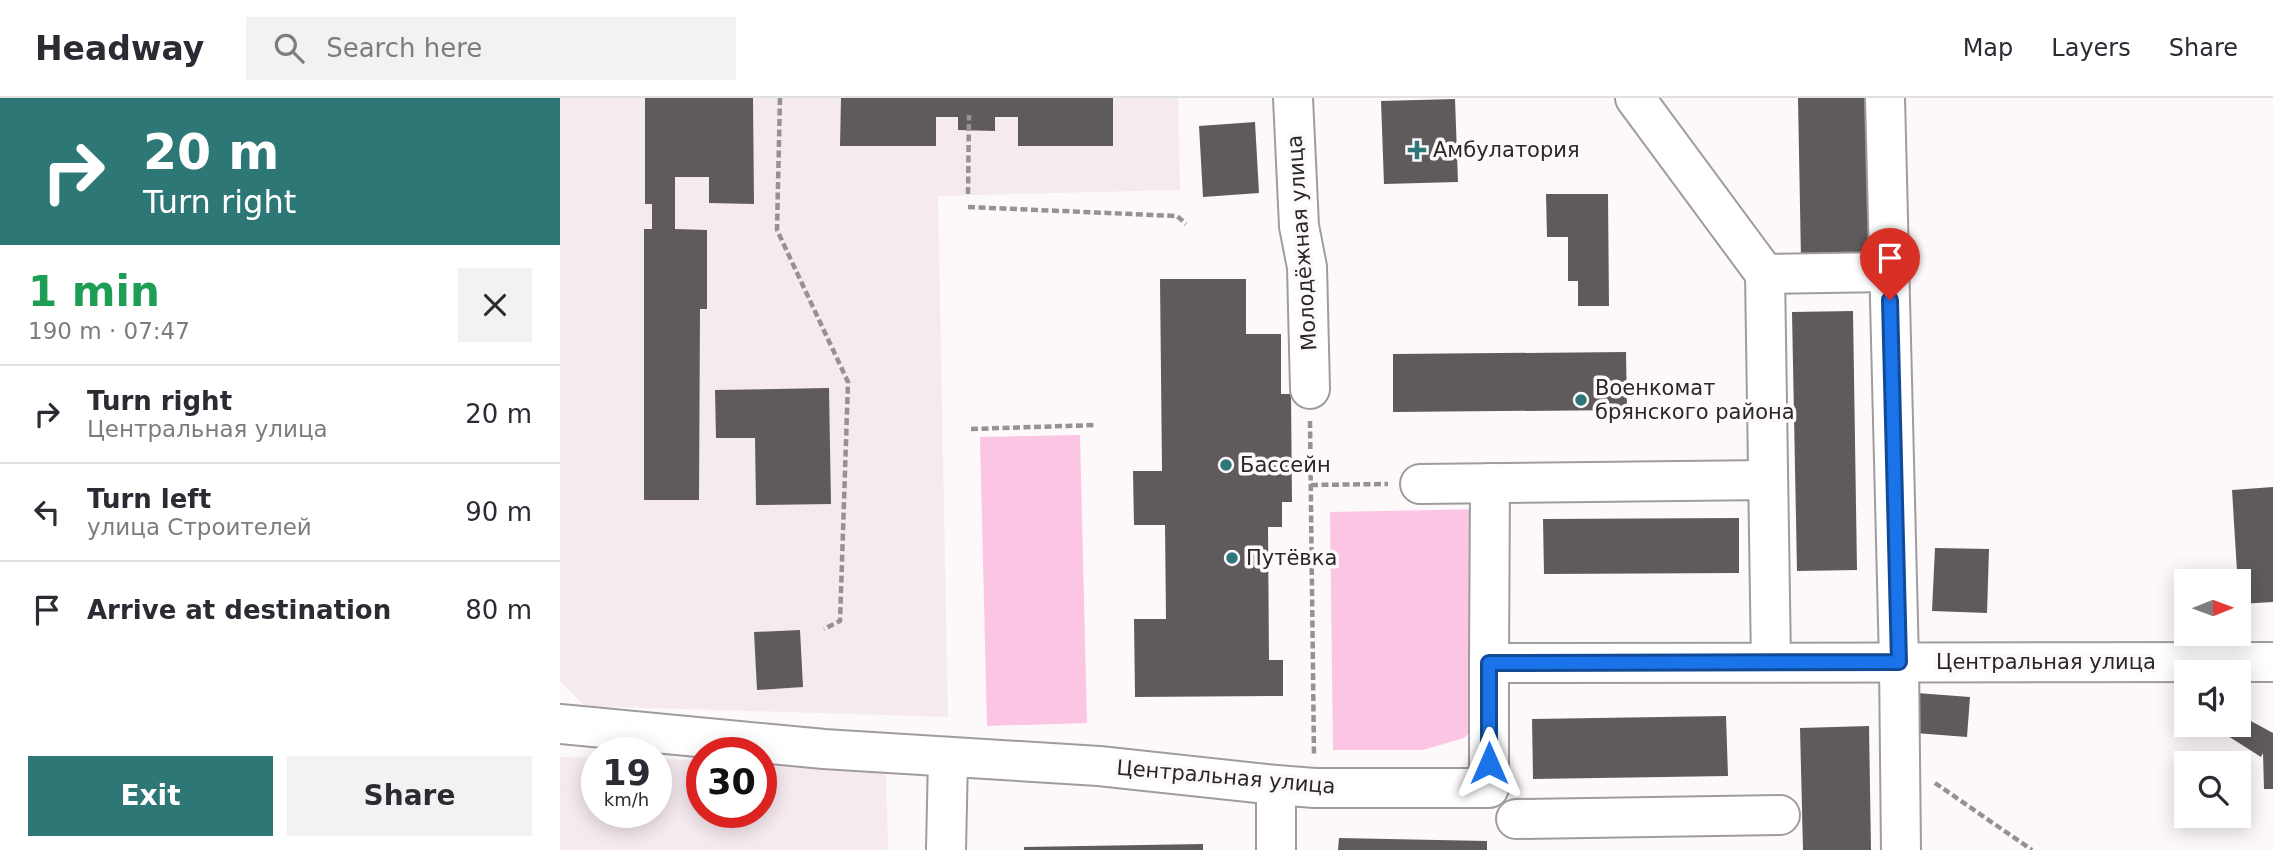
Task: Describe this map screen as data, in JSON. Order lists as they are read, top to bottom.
{
  "streets": {
    "street": ["Молодёжная улица", "Центральная улица"]
  },
  "places": {
    "health": ["Амбулатория"],
    "other": ["Военкомат брянского района", "Бассейн", "Путёвка"]
  },
  "north": "right",
  "page": {
    "header": "Headway",
    "search": "Search here",
    "nav": ["Map", "Layers", "Share"],
    "turn": ["20 m", "Turn right"],
    "heading": ["1 min", "190 m · 07:47"],
    "list": [
      {
        "name": "Turn right",
        "note": "Центральная улица",
        "value": "20 m"
      },
      {
        "name": "Turn left",
        "note": "улица Строителей",
        "value": "90 m"
      },
      {
        "name": "Arrive at destination",
        "value": "80 m"
      }
    ],
    "speed": "19 km/h",
    "limit": "30",
    "buttons": ["Exit", "Share"]
  }
}
